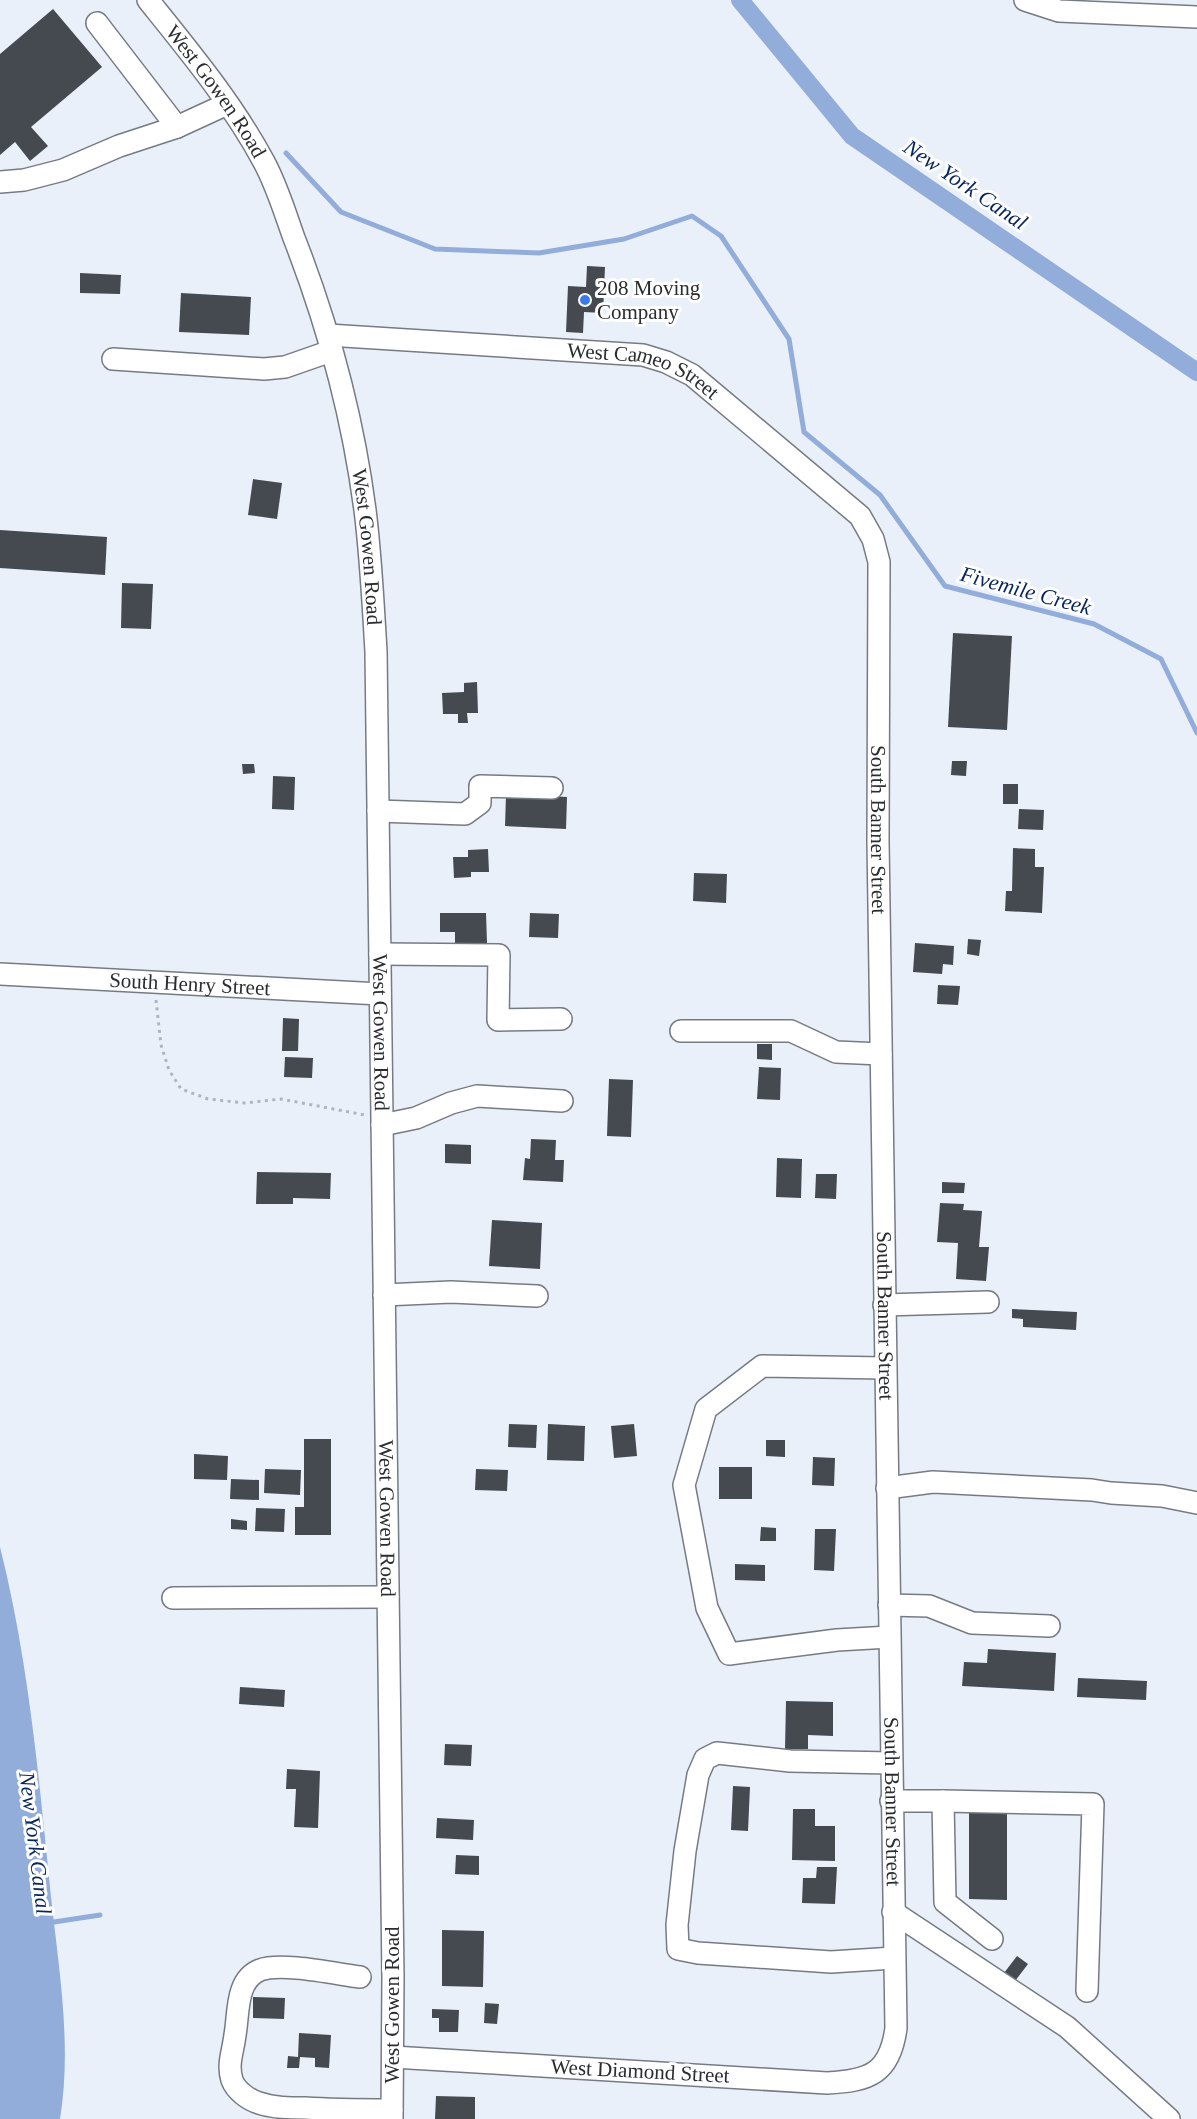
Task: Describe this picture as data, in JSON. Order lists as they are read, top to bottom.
{
  "streets": {
    "street": [
      "West Gowen Road",
      "West Cameo Street",
      "South Banner Street",
      "South Henry Street",
      "West Diamond Street"
    ]
  },
  "crossings": [
    ["West Gowen Road", "West Cameo Street"],
    ["West Gowen Road", "South Henry Street"],
    ["West Gowen Road", "West Diamond Street"],
    ["West Cameo Street", "South Banner Street"],
    ["South Banner Street", "West Diamond Street"]
  ],
  "water": ["New York Canal", "Fivemile Creek"],
  "places": ["208 Moving Company"]
}
